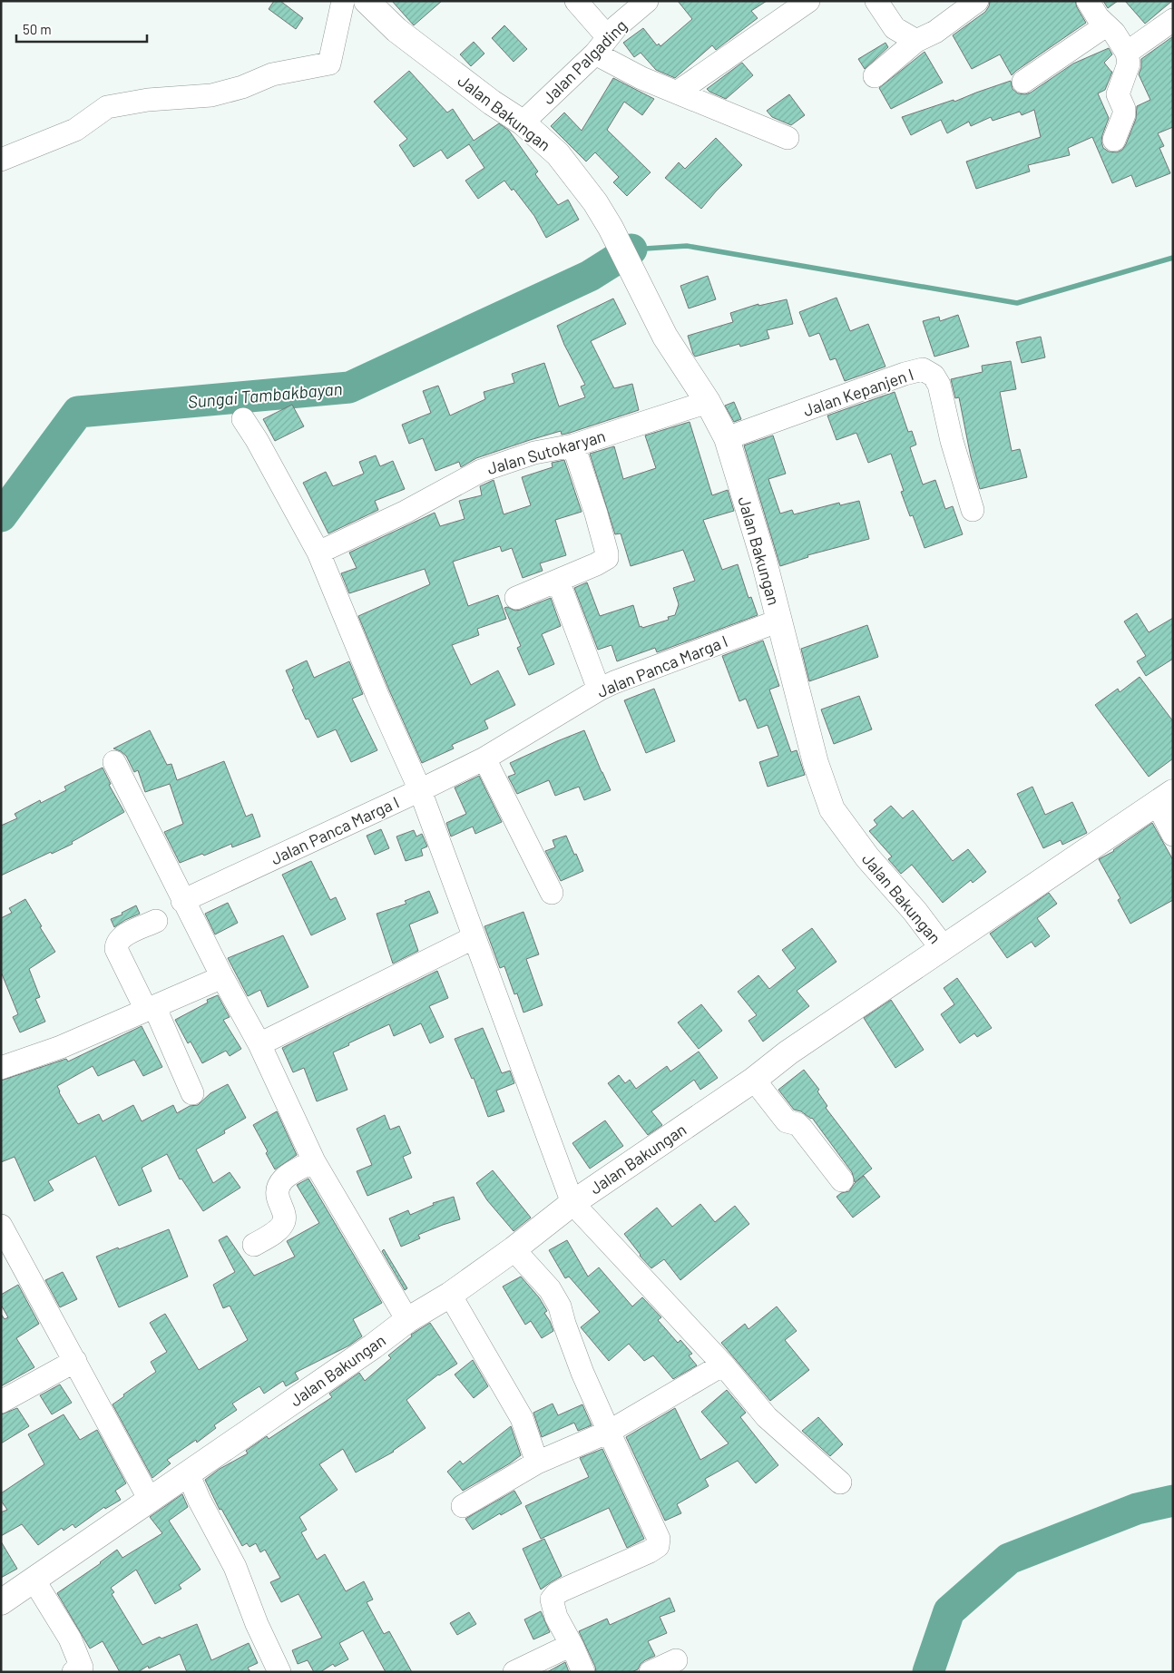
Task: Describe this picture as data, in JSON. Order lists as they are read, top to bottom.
{
  "streets": {
    "main road": ["Jalan Bakungan"],
    "street": [
      "Jalan Palgading",
      "Jalan Kepanjen I",
      "Jalan Sutokaryan",
      "Jalan Panca Marga I"
    ]
  },
  "crossings": [
    ["Jalan Palgading", "Jalan Bakungan"],
    ["Jalan Bakungan", "Jalan Kepanjen I"],
    ["Jalan Bakungan", "Jalan Sutokaryan"],
    ["Jalan Bakungan", "Jalan Panca Marga I"]
  ],
  "water": ["Sungai Tambakbayan"],
  "scale_bar": "50 m"
}
